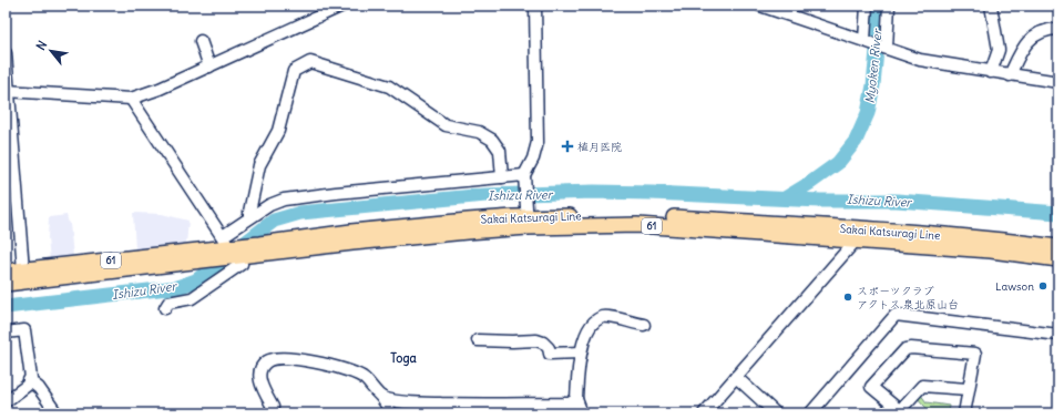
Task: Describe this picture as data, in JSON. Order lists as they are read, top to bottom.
{
  "streets": {
    "main road": ["Sakai Katsuragi Line", "61"]
  },
  "districts": ["Toga"],
  "water": ["Myoken River", "Ishizu River"],
  "places": {
    "health": ["植月医院"],
    "other": ["Lawson", "スポーツクラブ アクトス 泉北原山台"]
  },
  "north": "top left"
}
